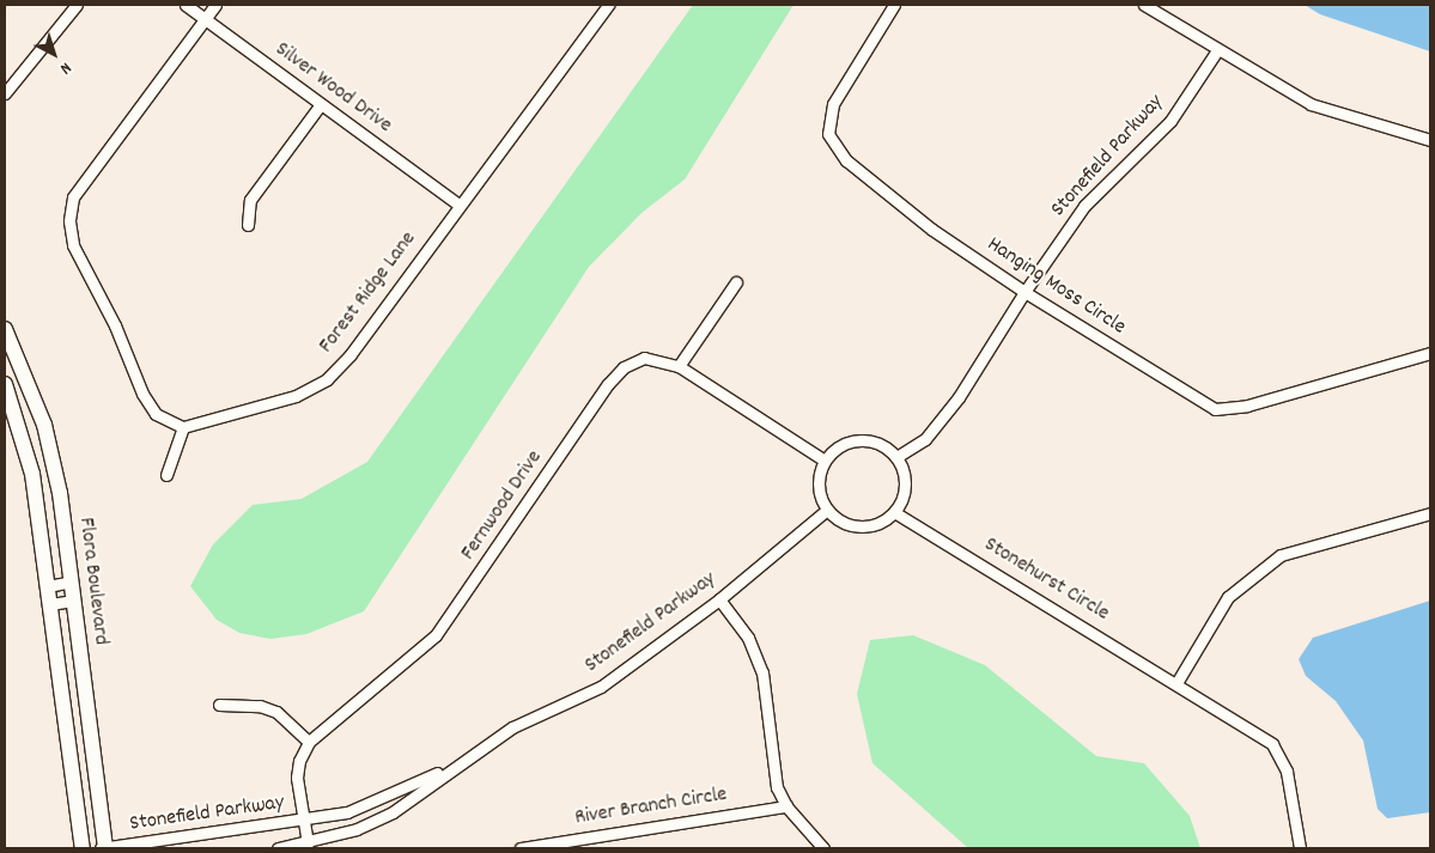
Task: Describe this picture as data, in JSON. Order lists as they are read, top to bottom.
{
  "streets": {
    "street": [
      "Silver Wood Drive",
      "Stonefield Parkway",
      "Hanging Moss Circle",
      "Forest Ridge Lane",
      "Fernwood Drive",
      "Stonehurst Circle",
      "Flora Boulevard",
      "River Branch Circle"
    ]
  },
  "crossings": [
    ["Silver Wood Drive", "Forest Ridge Lane"],
    ["Stonefield Parkway", "Hanging Moss Circle"],
    ["Stonefield Parkway", "Fernwood Drive"],
    ["Stonefield Parkway", "Stonehurst Circle"],
    ["Stonefield Parkway", "Flora Boulevard"],
    ["Fernwood Drive", "Stonehurst Circle"]
  ],
  "north": "bottom right"
}
